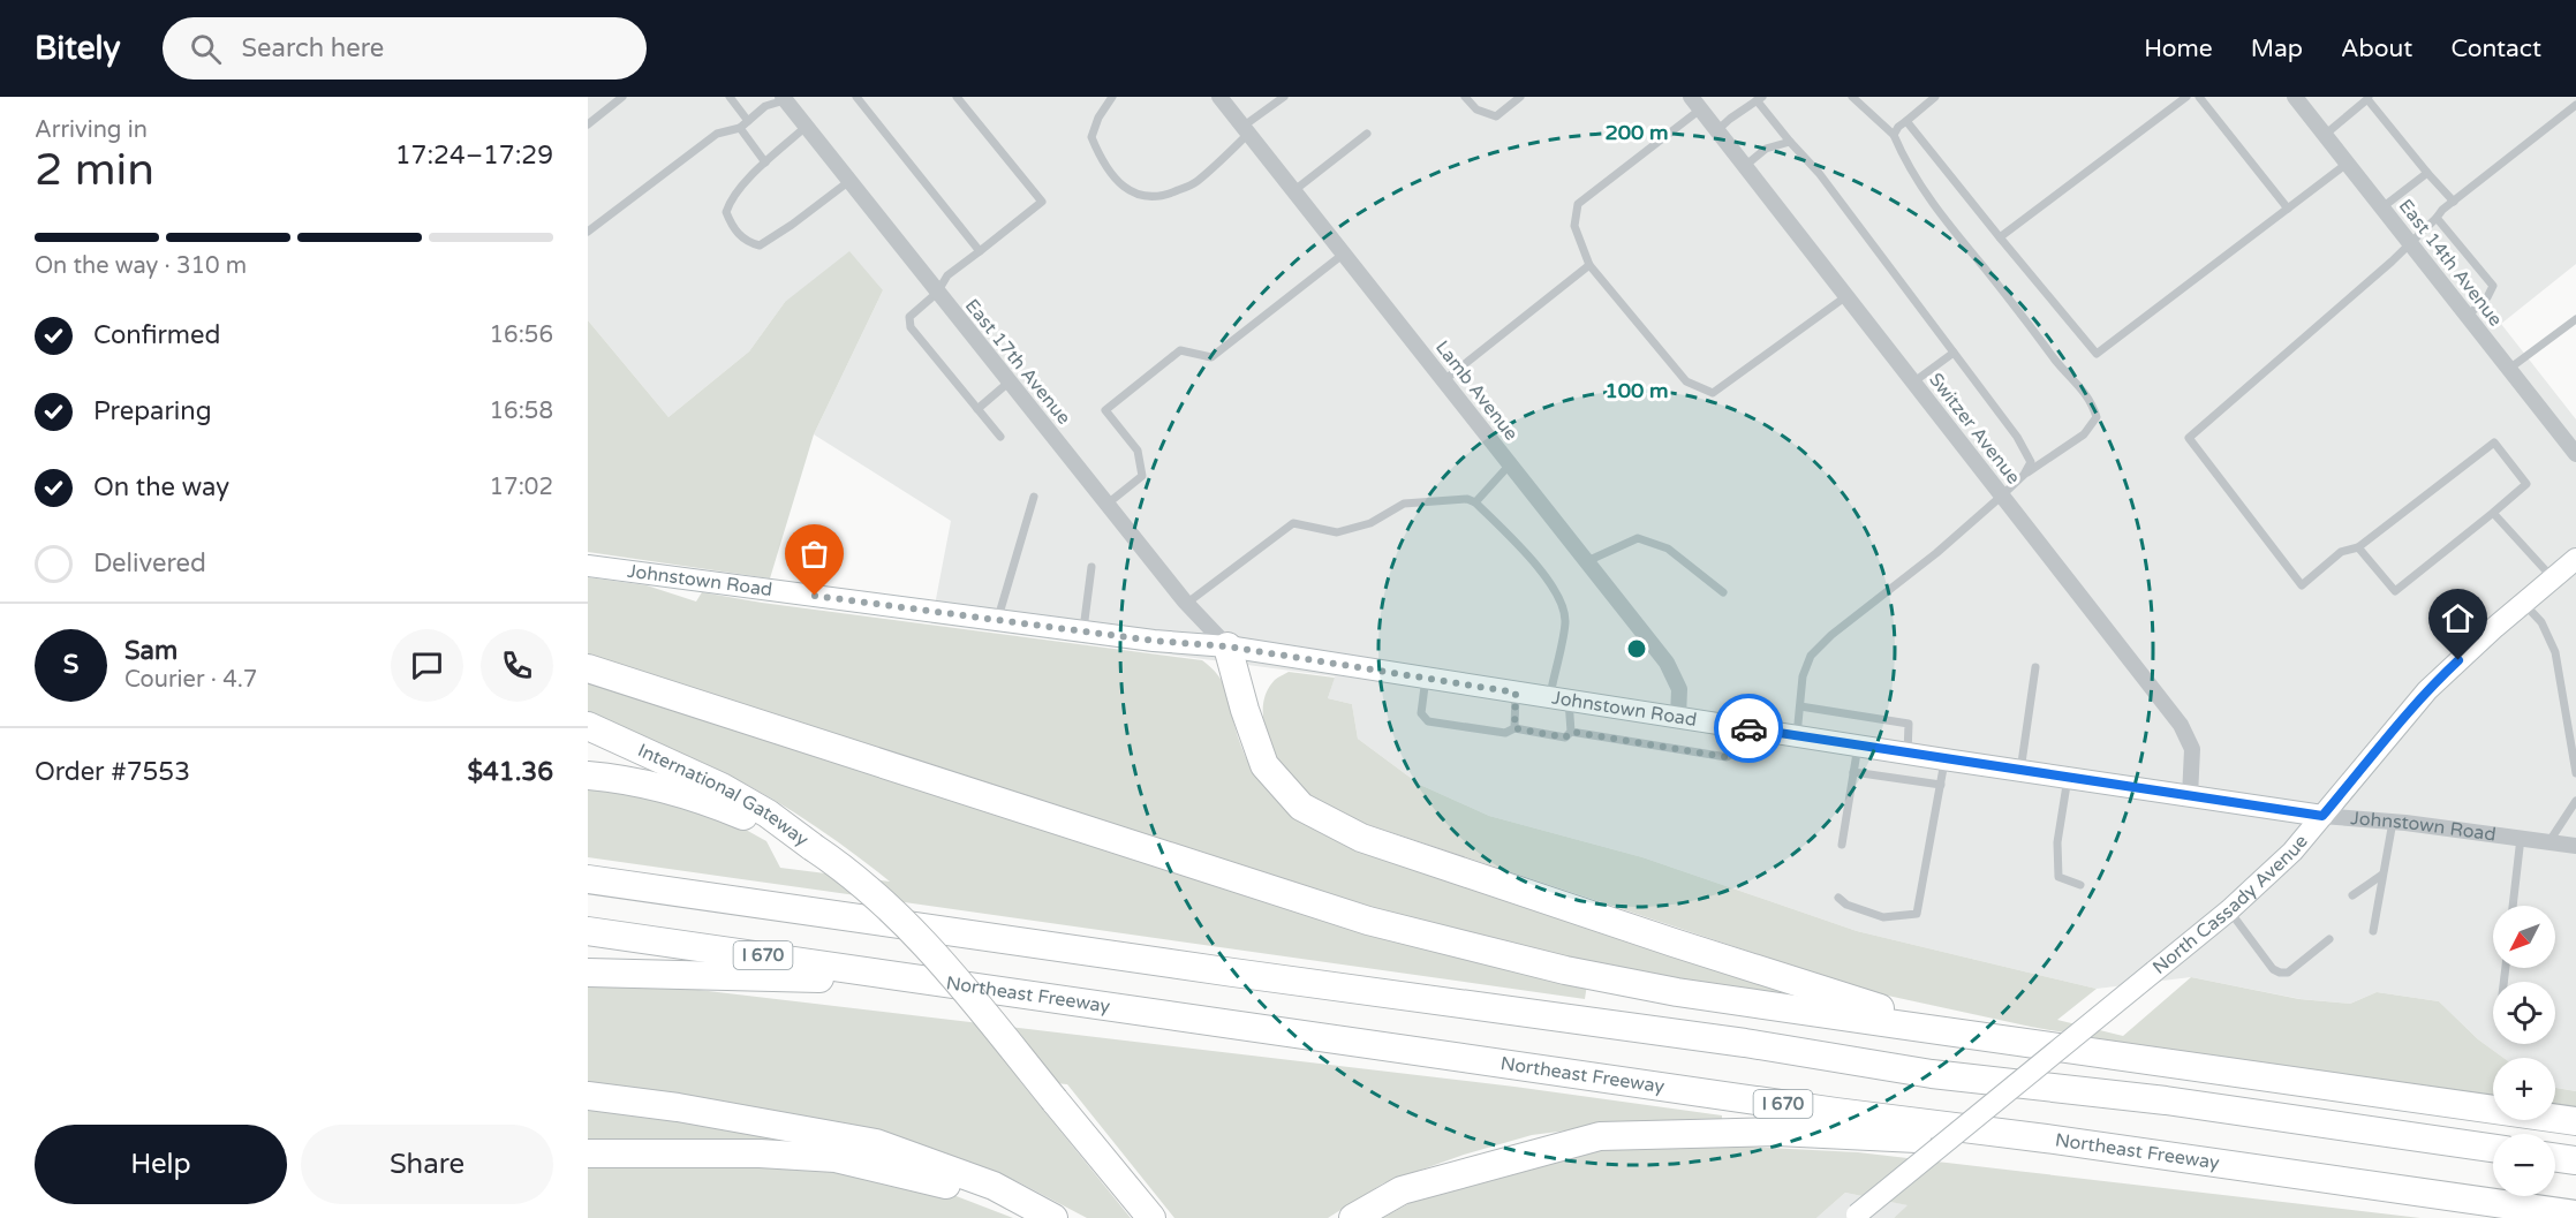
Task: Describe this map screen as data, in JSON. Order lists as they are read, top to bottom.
{
  "streets": {
    "highway": ["International Gateway", "I 670", "Northeast Freeway"],
    "main road": ["Johnstown Road", "North Cassady Avenue"],
    "street": [
      "East 14th Avenue",
      "East 17th Avenue",
      "Lamb Avenue",
      "Switzer Avenue"
    ]
  },
  "crossings": [
    ["East 17th Avenue", "Johnstown Road"],
    ["Lamb Avenue", "Johnstown Road"],
    ["Switzer Avenue", "Johnstown Road"],
    ["Johnstown Road", "North Cassady Avenue"]
  ],
  "north": "bottom left",
  "page": {
    "header": "Bitely",
    "search": "Search here",
    "nav": [
      "Home",
      "Map",
      "About",
      "Contact"
    ],
    "heading": ["2 min", "Arriving in", "17:24–17:29"],
    "panel": [
      "Sam",
      "Courier · 4.7",
      "Order #7553",
      "$41.36"
    ],
    "bar": "On the way · 310 m",
    "list": [
      ["Confirmed", "16:56"],
      ["Preparing", "16:58"],
      ["On the way", "17:02"],
      "Delivered"
    ],
    "round": "S",
    "map_buttons": ["+", "−"],
    "buttons": ["Help", "Share"]
  },
  "rings": ["200 m", "100 m"]
}
